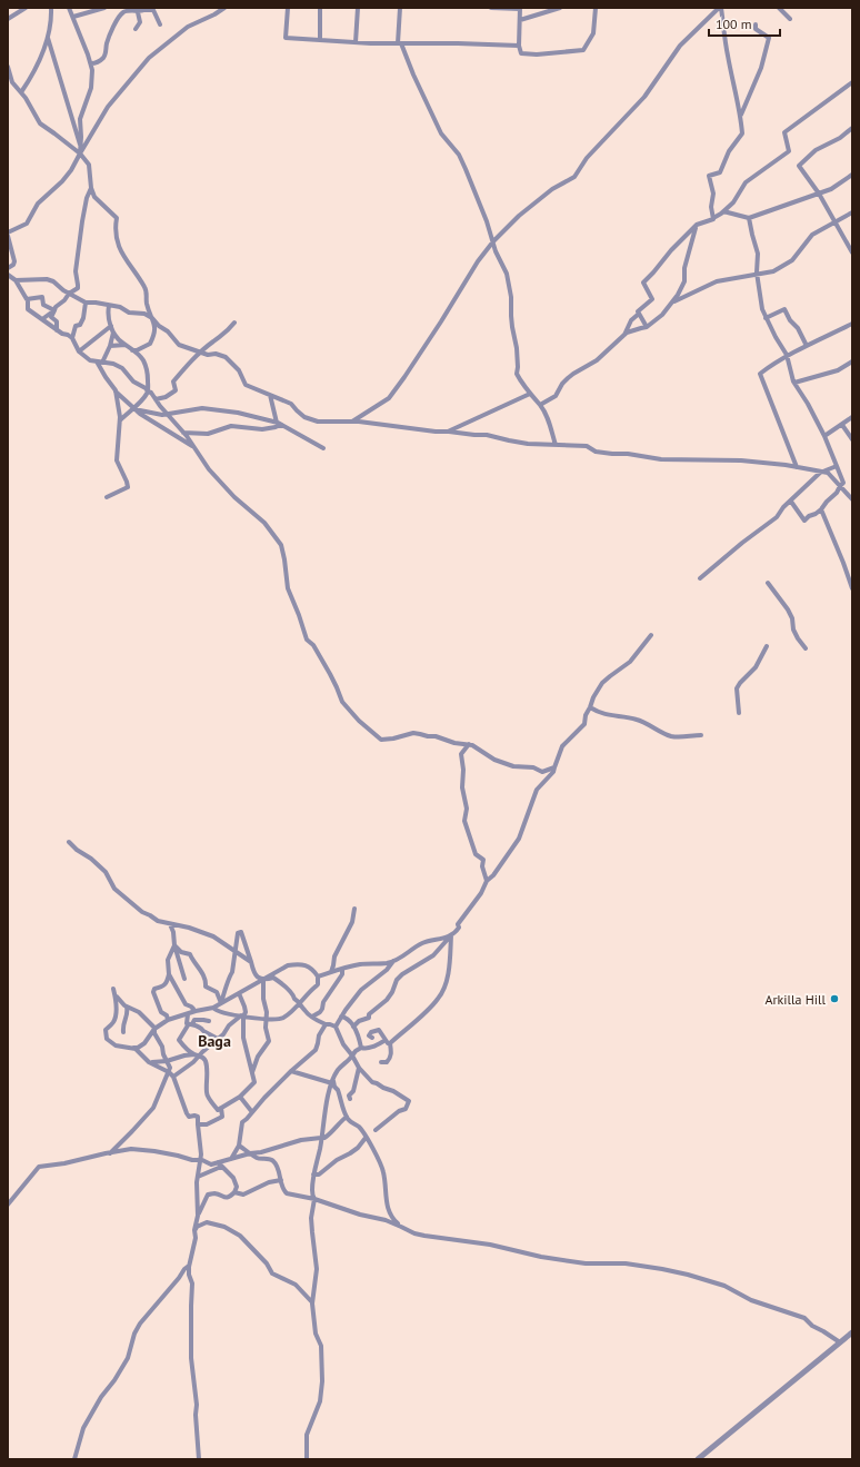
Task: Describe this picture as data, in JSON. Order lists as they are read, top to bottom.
{
  "districts": ["Baga"],
  "places": ["Arkilla Hill"],
  "scale_bar": "100 m"
}
